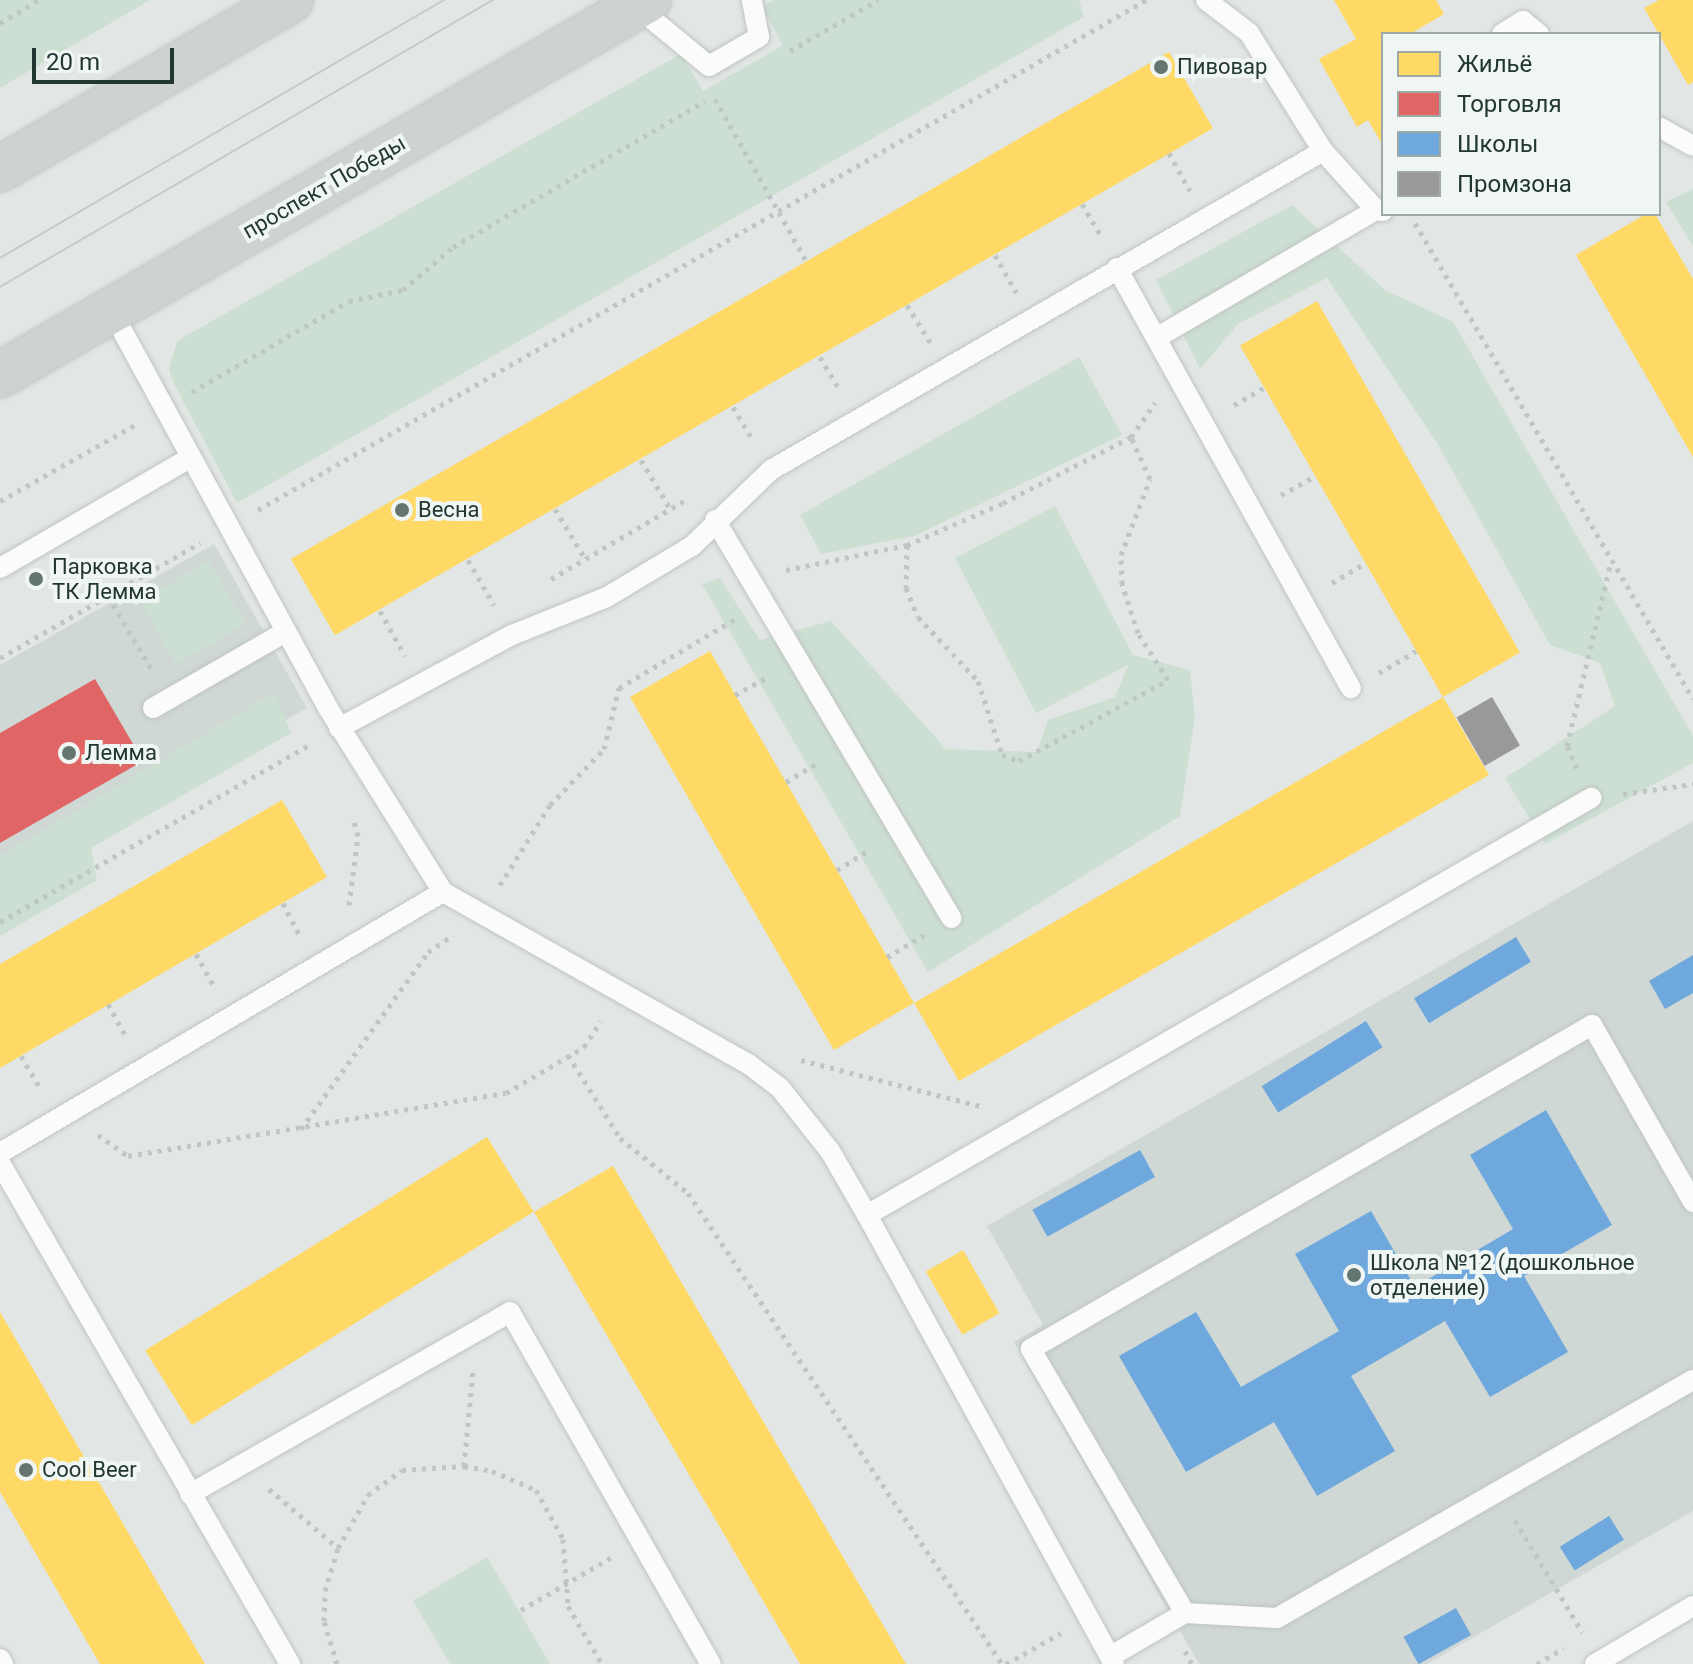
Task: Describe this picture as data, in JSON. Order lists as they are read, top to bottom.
{
  "streets": {
    "main road": ["проспект Победы"]
  },
  "places": [
    "Пивовар",
    "Весна",
    "Парковка ТК Лемма",
    "Лемма",
    "Школа №12 (дошкольное отделение)",
    "Cool Beer"
  ],
  "legend": [
    "Жильё",
    "Торговля",
    "Школы",
    "Промзона"
  ],
  "scale_bar": "20 m"
}
